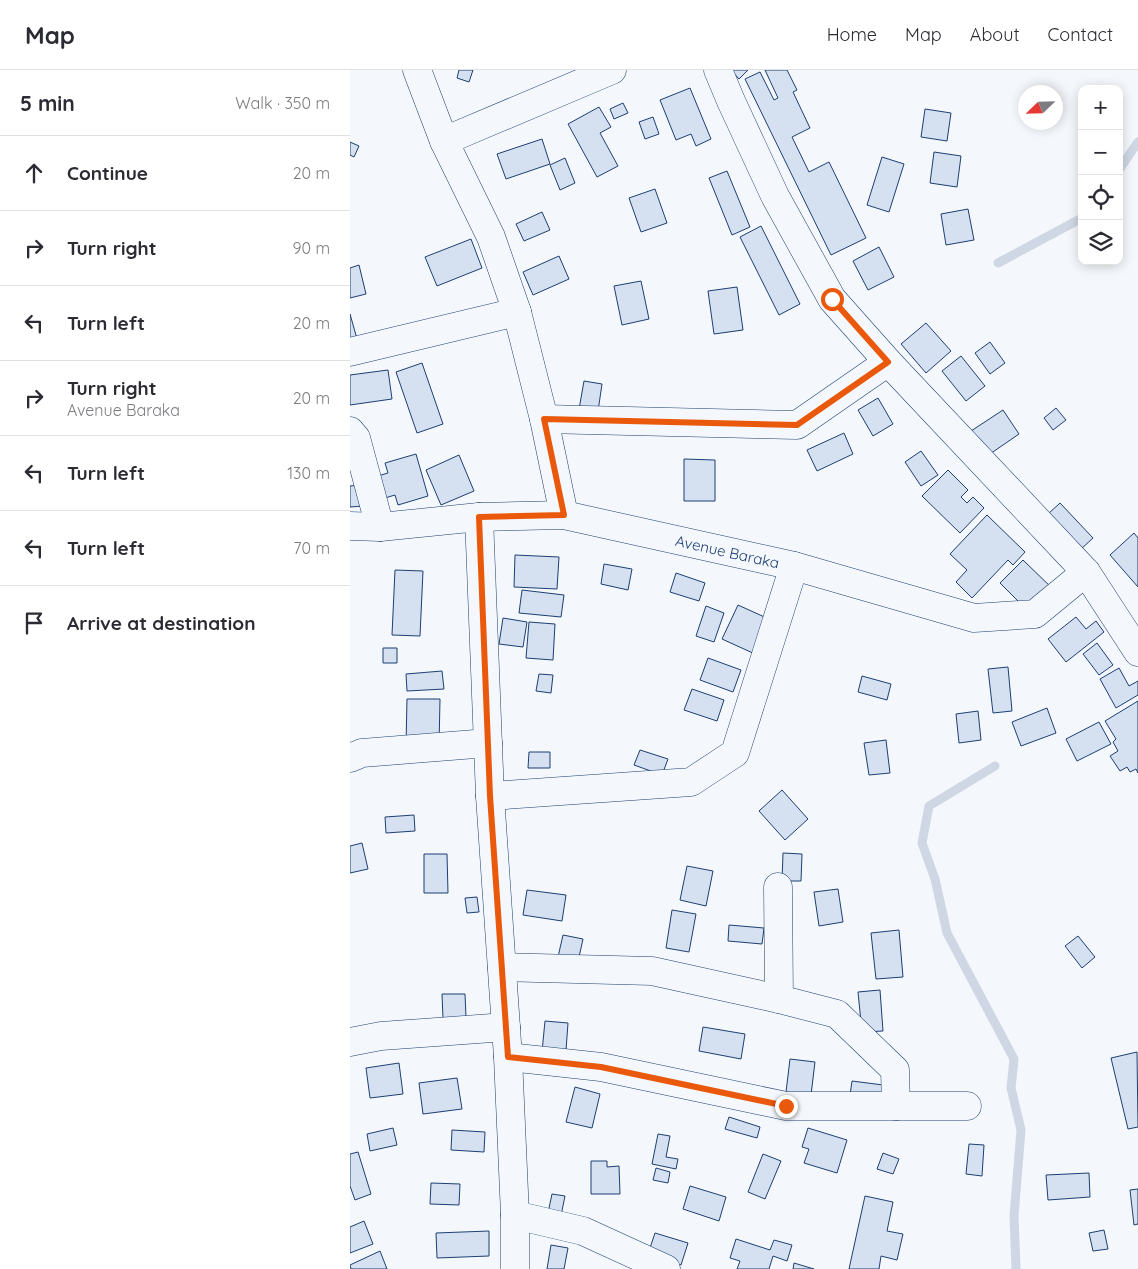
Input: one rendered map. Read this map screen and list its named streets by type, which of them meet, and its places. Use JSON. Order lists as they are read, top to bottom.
{
  "streets": {
    "street": ["Avenue Baraka"]
  },
  "north": "bottom left",
  "page": {
    "header": "Map",
    "nav": [
      "Home",
      "Map",
      "About",
      "Contact"
    ],
    "heading": ["5 min", "Walk · 350 m"],
    "map_buttons": ["+", "−"],
    "list": [
      ["Continue", "20 m"],
      ["Turn right", "90 m"],
      ["Turn left", "20 m"],
      ["Turn right", "Avenue Baraka", "20 m"],
      ["Turn left", "130 m"],
      ["Turn left", "70 m"],
      "Arrive at destination"
    ]
  }
}
